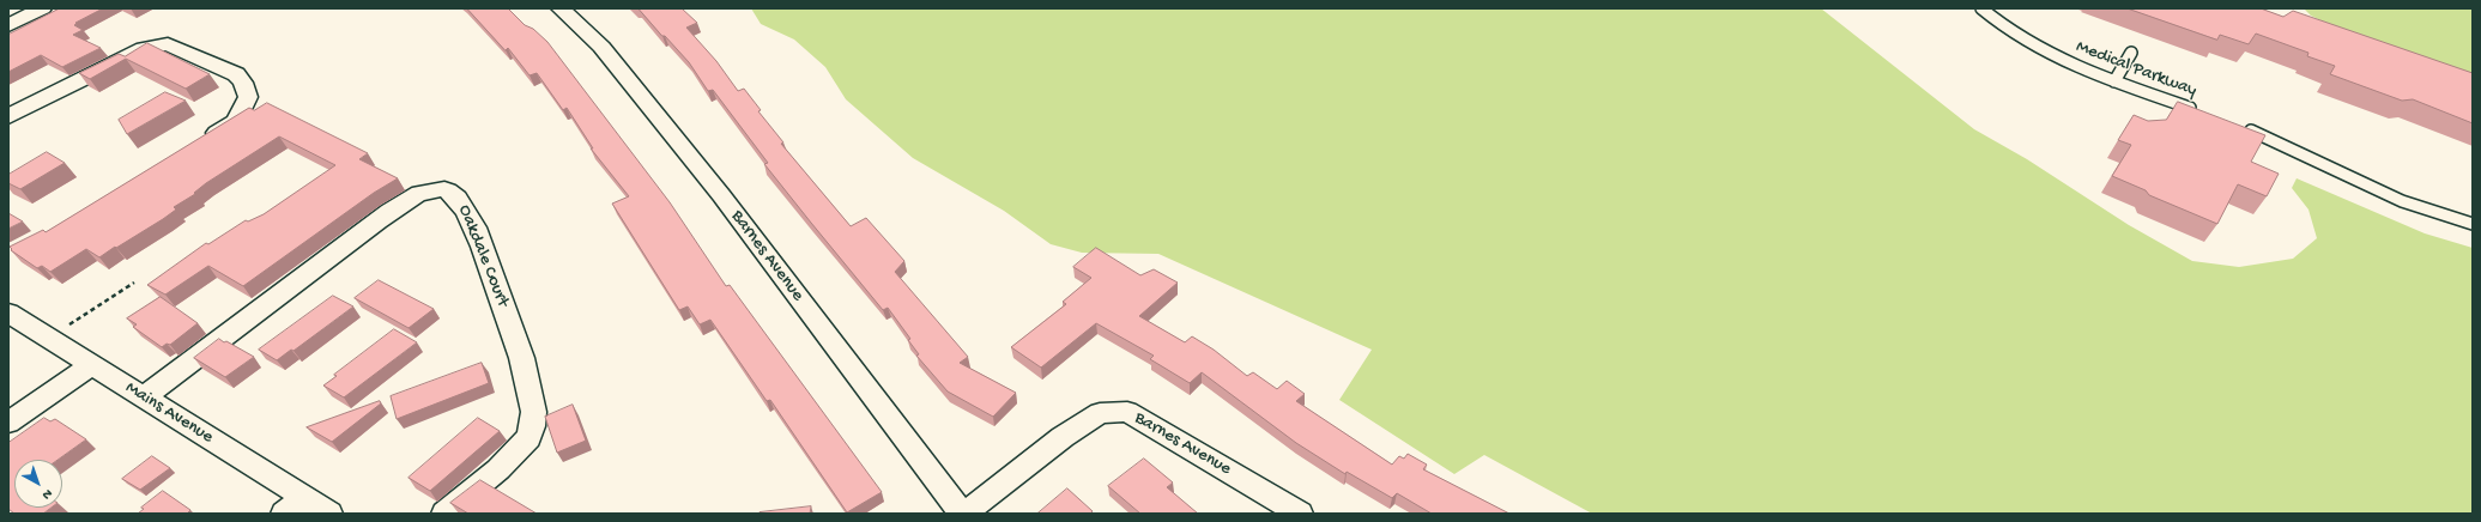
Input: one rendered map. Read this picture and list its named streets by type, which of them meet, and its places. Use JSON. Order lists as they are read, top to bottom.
{
  "streets": {
    "street": ["Oakdale Court", "Barnes Avenue", "Mains Avenue"],
    "lane": ["Medical Parkway"]
  },
  "crossings": [
    ["Oakdale Court", "Mains Avenue"]
  ],
  "north": "bottom right"
}
